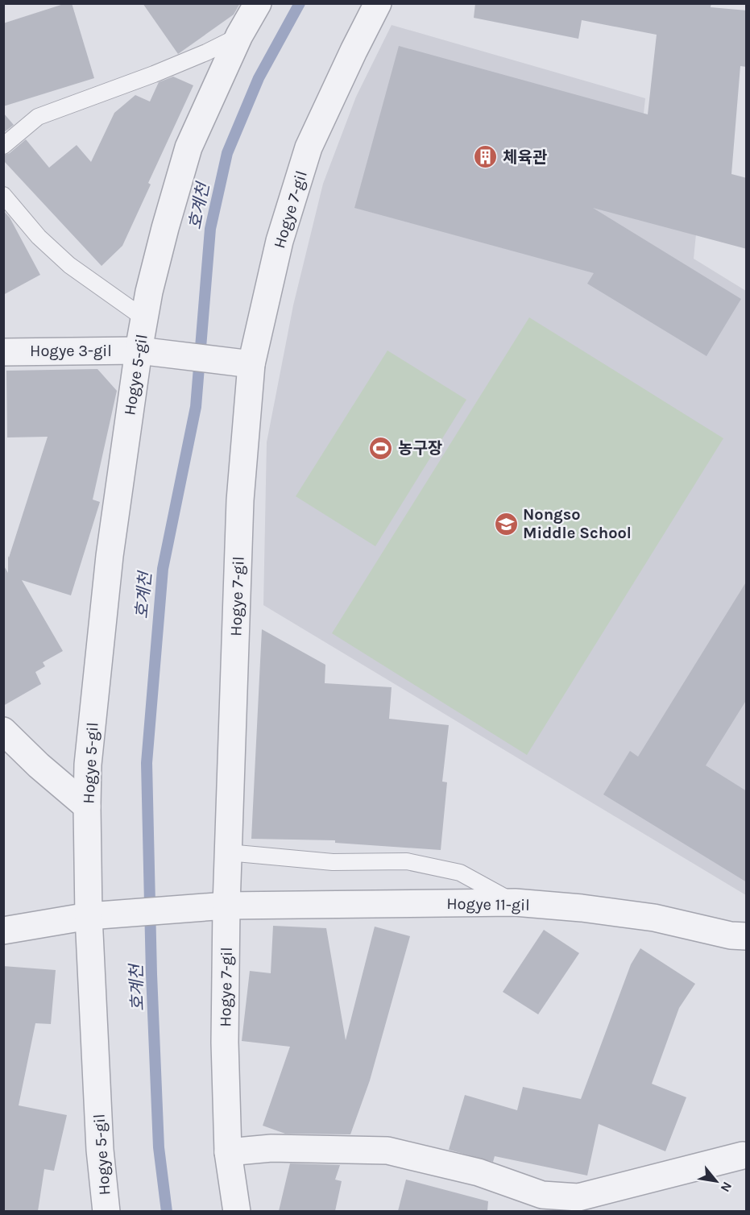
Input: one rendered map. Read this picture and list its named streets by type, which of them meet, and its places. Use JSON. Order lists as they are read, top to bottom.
{
  "streets": {
    "street": [
      "Hogye 7-gil",
      "Hogye 3-gil",
      "Hogye 5-gil",
      "Hogye 11-gil"
    ]
  },
  "crossings": [
    ["Hogye 7-gil", "Hogye 3-gil"],
    ["Hogye 7-gil", "Hogye 11-gil"],
    ["Hogye 3-gil", "Hogye 5-gil"],
    ["Hogye 5-gil", "Hogye 11-gil"]
  ],
  "water": ["호계천"],
  "places": {
    "building": ["체육관"],
    "sports": ["농구장"],
    "school or university": ["Nongso Middle School"]
  },
  "north": "bottom right"
}
